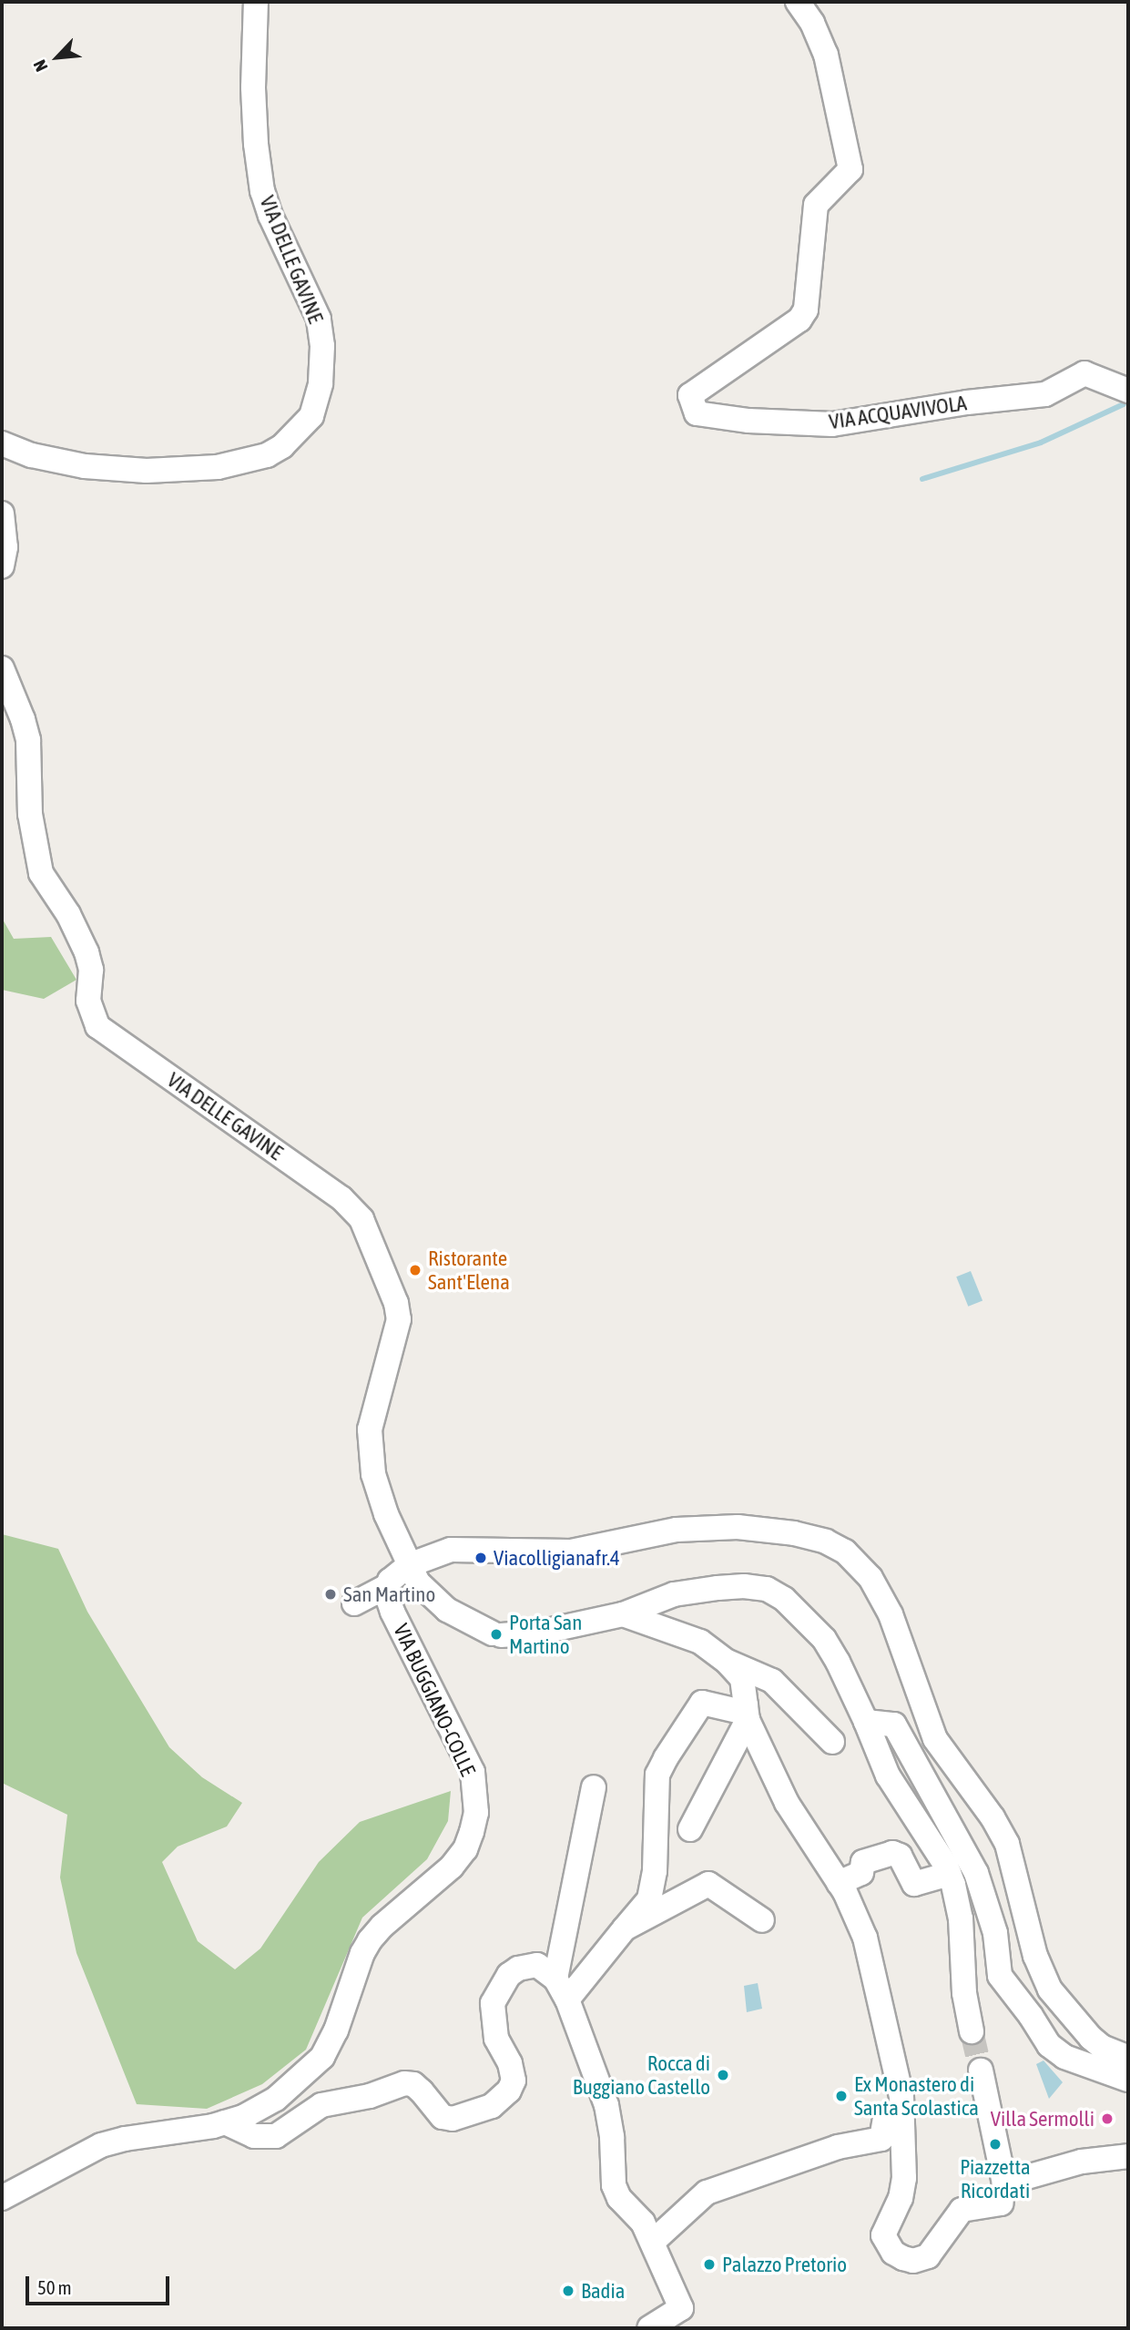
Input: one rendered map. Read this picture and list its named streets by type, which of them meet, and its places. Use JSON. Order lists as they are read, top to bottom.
{
  "streets": {
    "street": ["VIA DELLE GAVINE", "VIA ACQUAVIVOLA", "VIA BUGGIANO-COLLE"]
  },
  "places": [
    "Ristorante Sant'Elena",
    "Viacolligianafr.4",
    "San Martino",
    "Porta San Martino",
    "Rocca di Buggiano Castello",
    "Ex Monastero di Santa Scolastica",
    "Villa Sermolli",
    "Piazzetta Ricordati",
    "Palazzo Pretorio",
    "Badia"
  ],
  "scale_bar": "50 m",
  "north": "bottom left"
}
